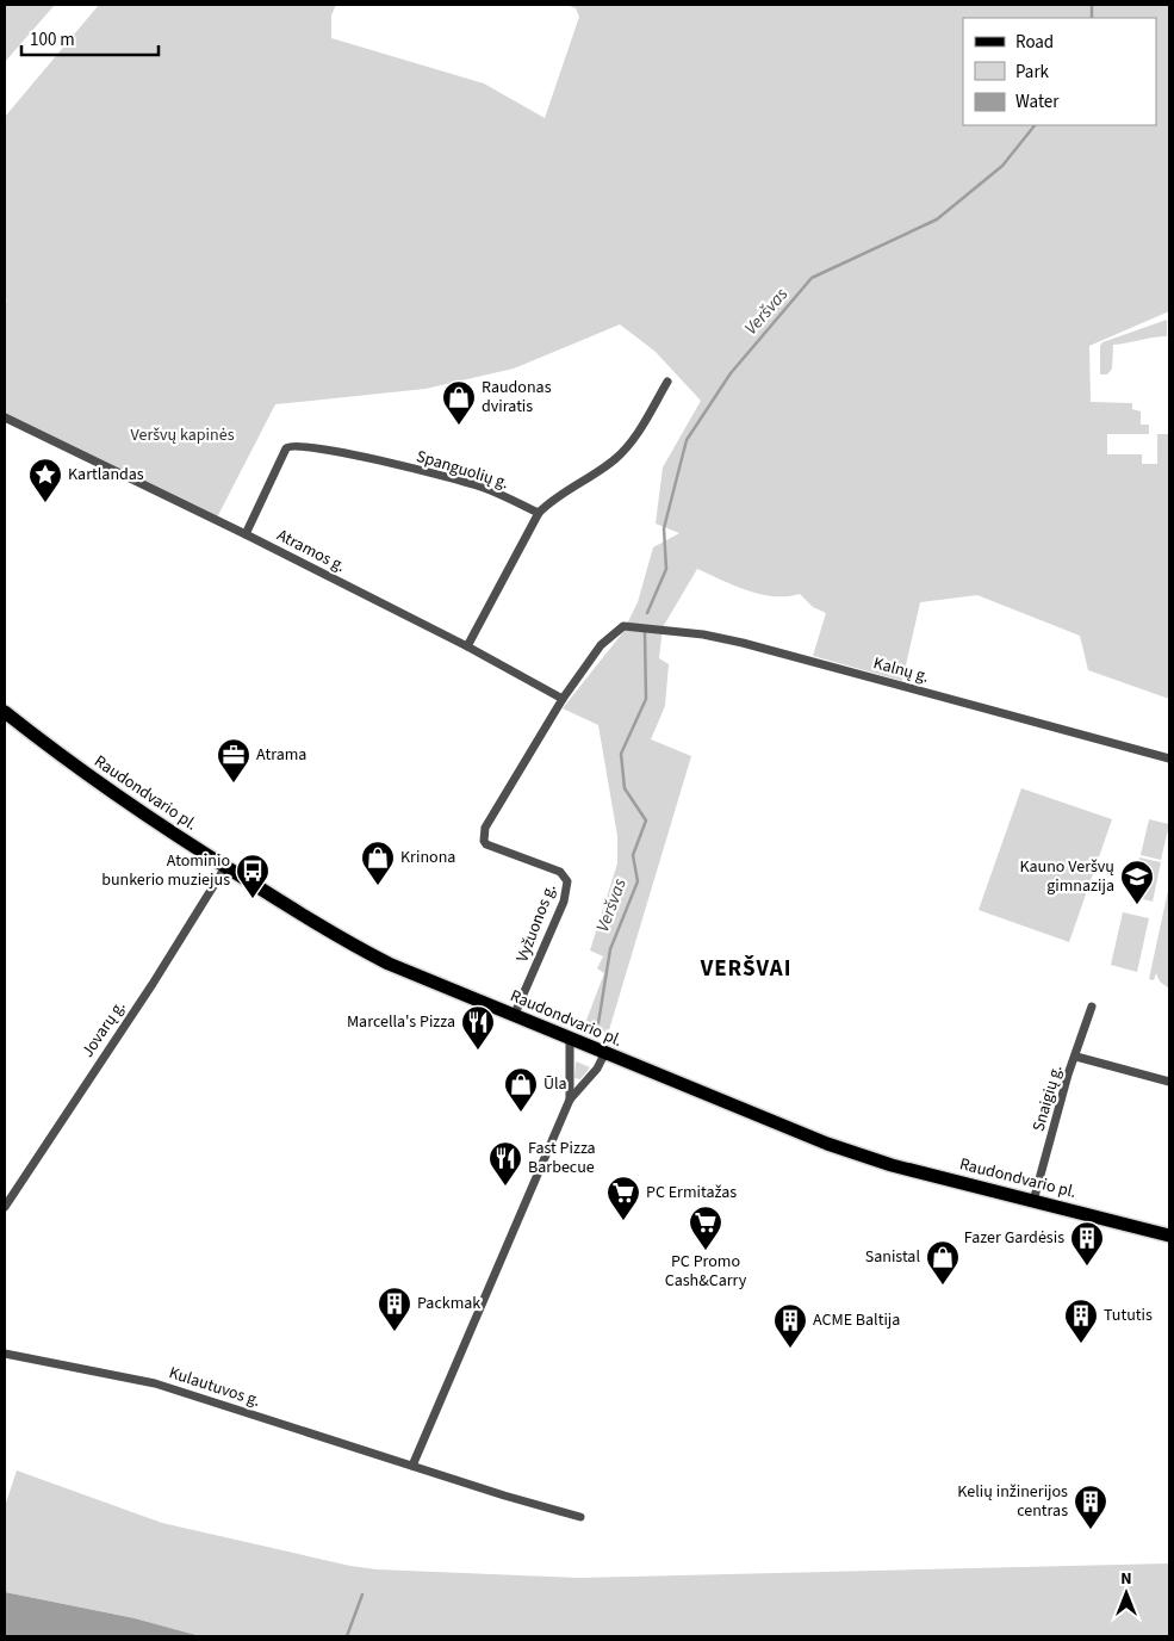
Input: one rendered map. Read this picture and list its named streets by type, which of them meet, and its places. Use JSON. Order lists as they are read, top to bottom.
{
  "streets": {
    "main road": ["Raudondvario pl."],
    "street": [
      "Spanguolių g.",
      "Atramos g.",
      "Kalnų g.",
      "Vyžuonos g.",
      "Jovarų g.",
      "Snaigių g.",
      "Kulautuvos g."
    ]
  },
  "crossings": [
    ["Spanguolių g.", "Atramos g."],
    ["Atramos g.", "Kalnų g."],
    ["Atramos g.", "Vyžuonos g."],
    ["Kalnų g.", "Vyžuonos g."],
    ["Raudondvario pl.", "Vyžuonos g."],
    ["Raudondvario pl.", "Jovarų g."],
    ["Raudondvario pl.", "Snaigių g."]
  ],
  "districts": ["VERŠVAI"],
  "water": ["Veršvas"],
  "parks": ["Veršvų kapinės"],
  "places": {
    "shop": [
      "Raudonas dviratis",
      "Krinona",
      "Ūla",
      "Sanistal"
    ],
    "place": ["Kartlandas"],
    "office": ["Atrama"],
    "bus stop": ["Atominio bunkerio muziejus"],
    "school or university": ["Kauno Veršvų gimnazija"],
    "restaurant": ["Marcella's Pizza", "Fast Pizza Barbecue"],
    "supermarket": ["PC Ermitažas", "PC Promo Cash&Carry"],
    "building": [
      "Fazer Gardėsis",
      "Packmak",
      "Tututis",
      "ACME Baltija",
      "Kelių inžinerijos centras"
    ]
  },
  "legend": ["Road", "Park", "Water"],
  "scale_bar": "100 m",
  "north": "top"
}
